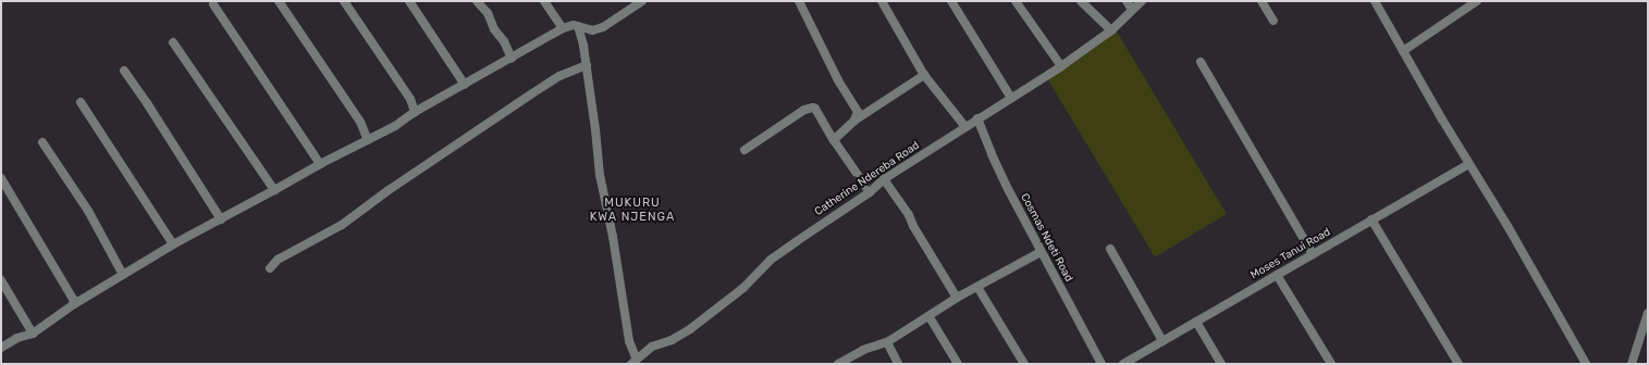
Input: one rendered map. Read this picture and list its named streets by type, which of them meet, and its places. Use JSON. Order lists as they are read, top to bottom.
{
  "streets": {
    "street": ["Catherine Ndereba Road", "Cosmas Ndeti Road", "Moses Tanui Road"]
  },
  "crossings": [
    ["Catherine Ndereba Road", "Cosmas Ndeti Road"]
  ],
  "districts": ["MUKURU KWA NJENGA"]
}
